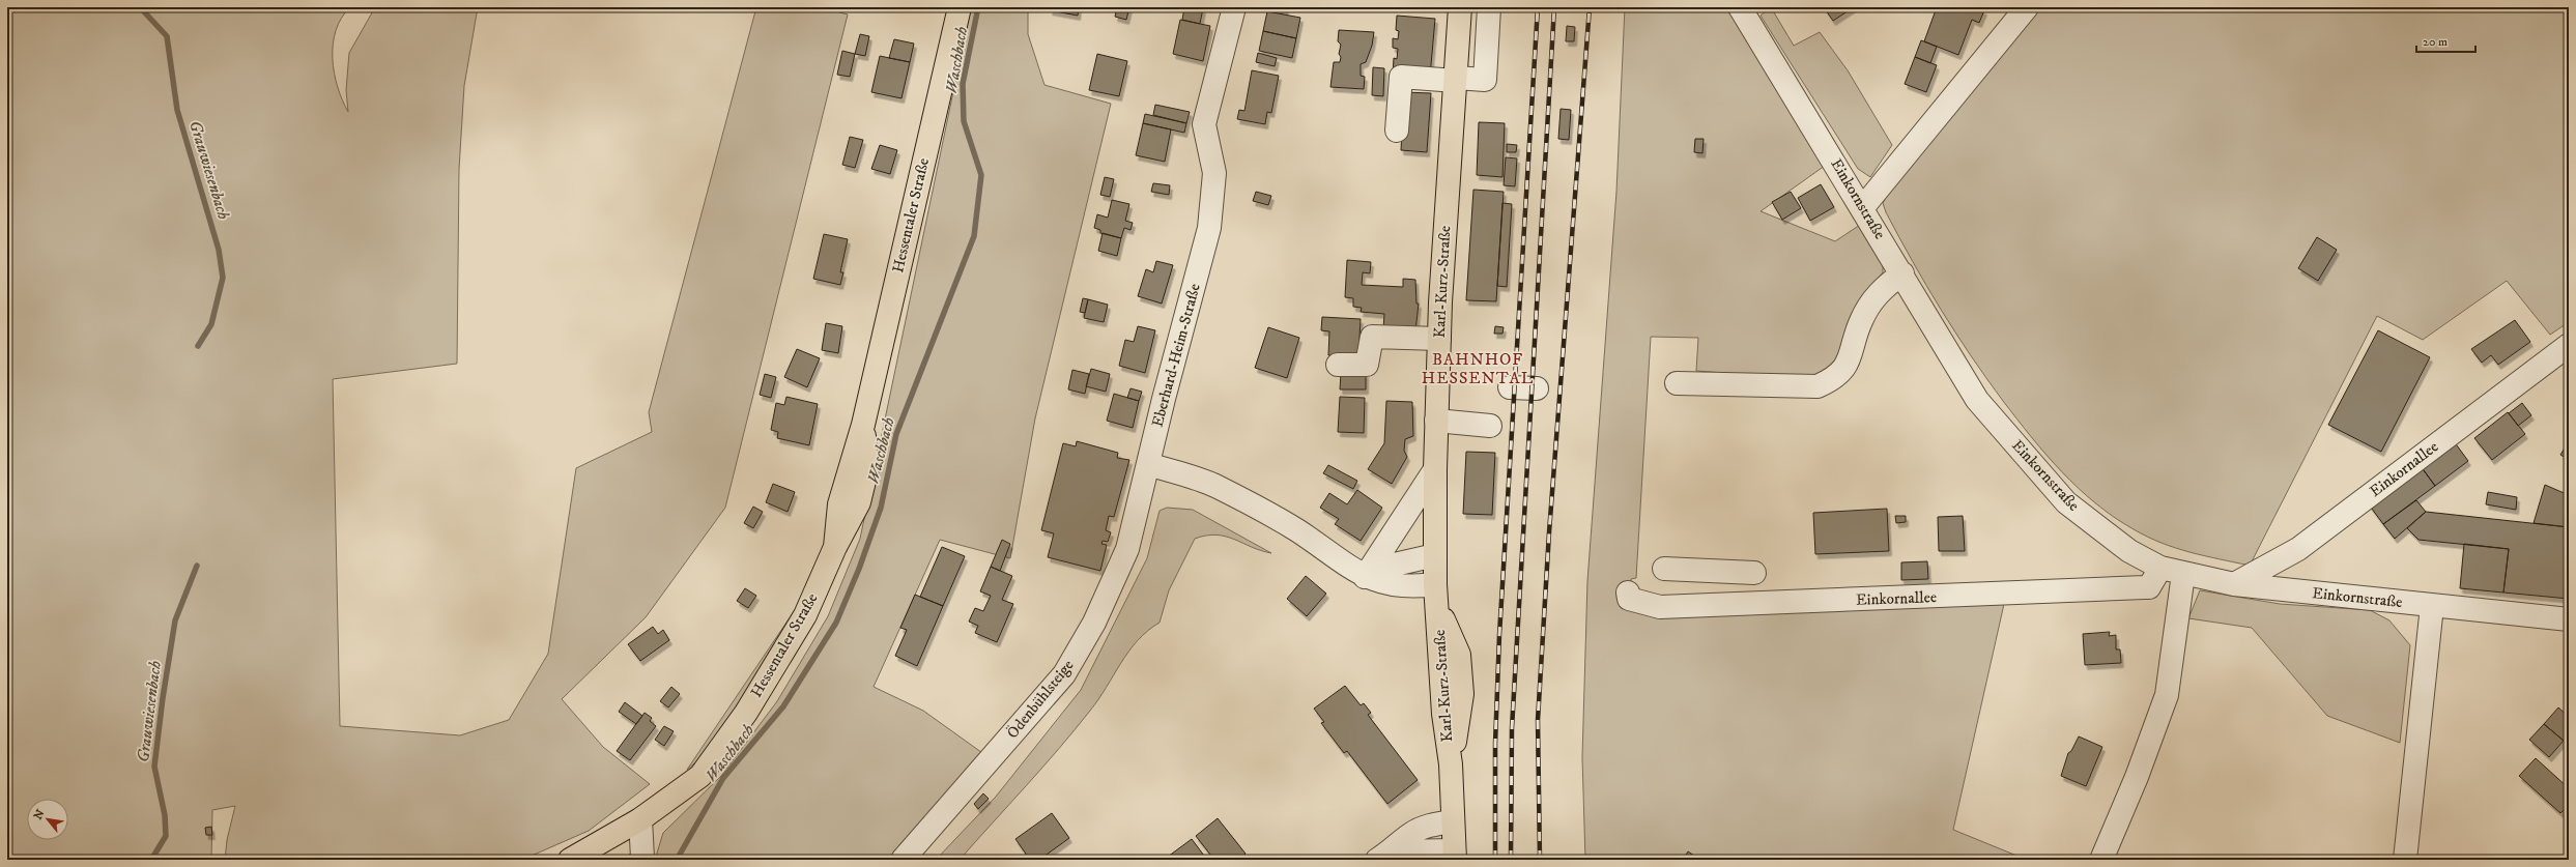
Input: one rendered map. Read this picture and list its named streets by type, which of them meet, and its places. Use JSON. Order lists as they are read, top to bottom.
{
  "streets": {
    "main road": ["Hessentaler Straße", "Karl-Kurz-Straße"],
    "street": [
      "Einkornstraße",
      "Eberhard-Heim-Straße",
      "Einkornallee",
      "Ödenbühlsteige"
    ]
  },
  "crossings": [
    ["Einkornstraße", "Einkornallee"],
    ["Eberhard-Heim-Straße", "Ödenbühlsteige"]
  ],
  "districts": ["BAHNHOF HESSENTAL"],
  "water": ["Waschbach", "Grauwiesenbach"],
  "scale_bar": "20 m",
  "north": "top left"
}
